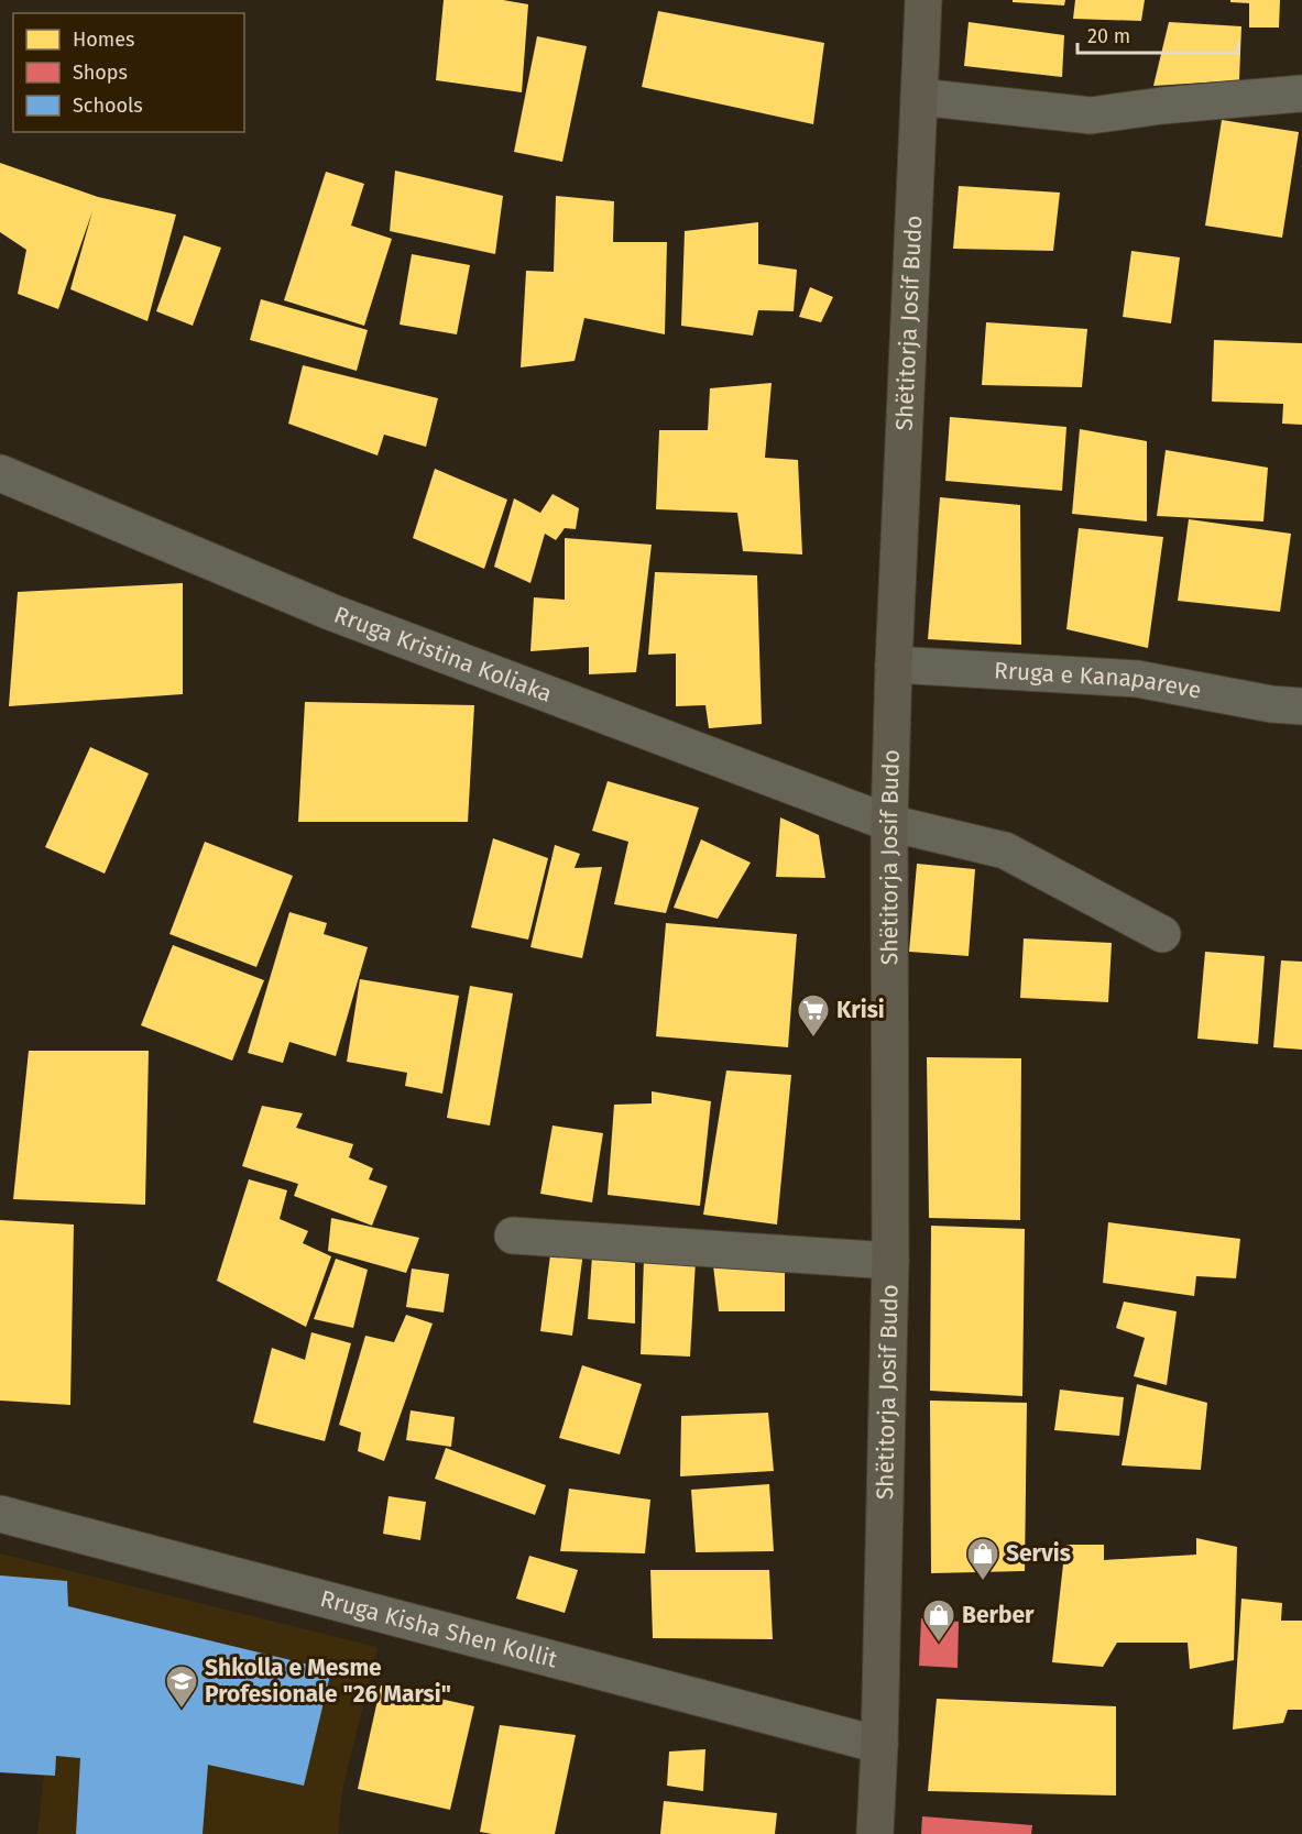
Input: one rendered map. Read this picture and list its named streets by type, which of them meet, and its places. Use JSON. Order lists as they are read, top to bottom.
{
  "streets": {
    "main road": ["Shëtitorja Josif Budo"],
    "street": ["Rruga Kristina Koliaka", "Rruga e Kanapareve", "Rruga Kisha Shen Kollit"]
  },
  "crossings": [
    ["Shëtitorja Josif Budo", "Rruga Kristina Koliaka"],
    ["Shëtitorja Josif Budo", "Rruga e Kanapareve"],
    ["Shëtitorja Josif Budo", "Rruga Kisha Shen Kollit"]
  ],
  "places": {
    "supermarket": ["Krisi"],
    "shop": ["Servis", "Berber"],
    "school or university": ["Shkolla e Mesme Profesionale \"26 Marsi\""]
  },
  "legend": ["Homes", "Shops", "Schools"],
  "scale_bar": "20 m"
}
